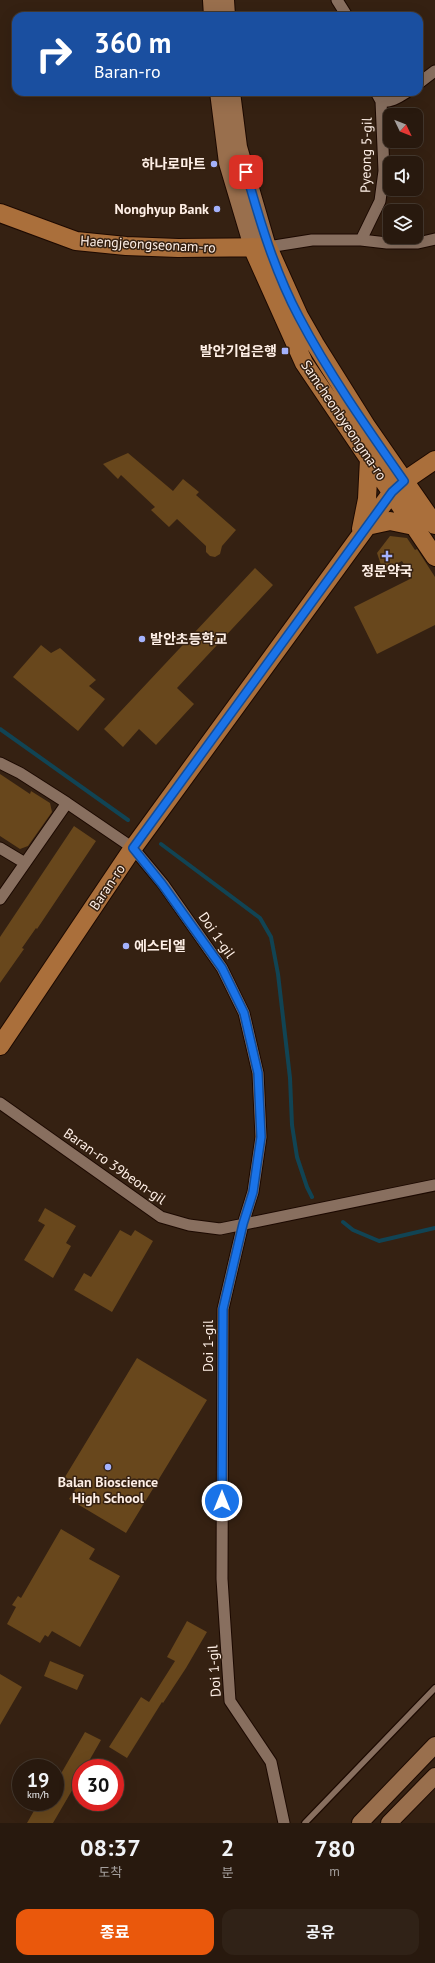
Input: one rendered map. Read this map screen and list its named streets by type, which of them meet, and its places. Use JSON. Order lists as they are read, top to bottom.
{
  "streets": {
    "main road": ["Haengjeongseonam-ro", "Samcheonbyeongma-ro", "Baran-ro"],
    "street": ["Pyeong 5-gil", "Doi 1-gil", "Baran-ro 39beon-gil"]
  },
  "crossings": [
    ["Haengjeongseonam-ro", "Samcheonbyeongma-ro"],
    ["Samcheonbyeongma-ro", "Baran-ro"],
    ["Baran-ro", "Doi 1-gil"],
    ["Doi 1-gil", "Baran-ro 39beon-gil"]
  ],
  "places": {
    "other": [
      "하나로마트",
      "Nonghyup Bank",
      "발안초등학교",
      "에스티엘",
      "Balan Bioscience High School"
    ],
    "transit": ["발안기업은행"],
    "health": ["정문약국"]
  },
  "north": "bottom right",
  "page": {
    "turn": ["360 m", "Baran-ro"],
    "speed": "19 km/h",
    "limit": "30",
    "eta": [
      "08:37",
      "도착",
      "2",
      "분",
      "780",
      "m"
    ],
    "buttons": ["종료", "공유"]
  }
}
